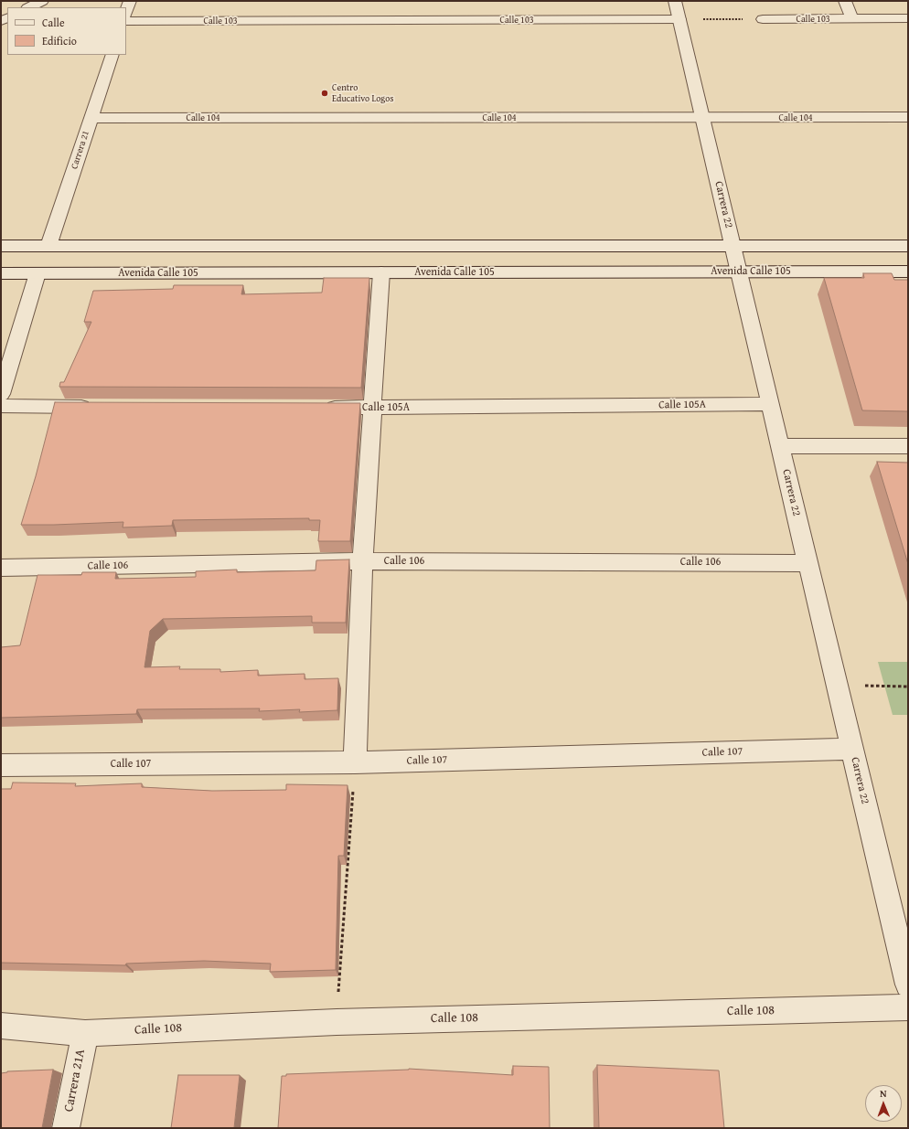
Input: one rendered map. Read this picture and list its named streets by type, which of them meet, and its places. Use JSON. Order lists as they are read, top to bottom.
{
  "streets": {
    "street": [
      "Calle 103",
      "Calle 104",
      "Carrera 21",
      "Carrera 22",
      "Avenida Calle 105",
      "Calle 105A",
      "Calle 106",
      "Calle 107",
      "Calle 108",
      "Carrera 21A"
    ]
  },
  "crossings": [
    ["Calle 103", "Carrera 22"],
    ["Calle 104", "Carrera 21"],
    ["Calle 104", "Carrera 22"],
    ["Carrera 22", "Avenida Calle 105"],
    ["Carrera 22", "Calle 105A"],
    ["Carrera 22", "Calle 106"],
    ["Carrera 22", "Calle 107"],
    ["Calle 108", "Carrera 21A"]
  ],
  "places": ["Centro Educativo Logos"],
  "legend": ["Calle", "Edificio"],
  "north": "top"
}
